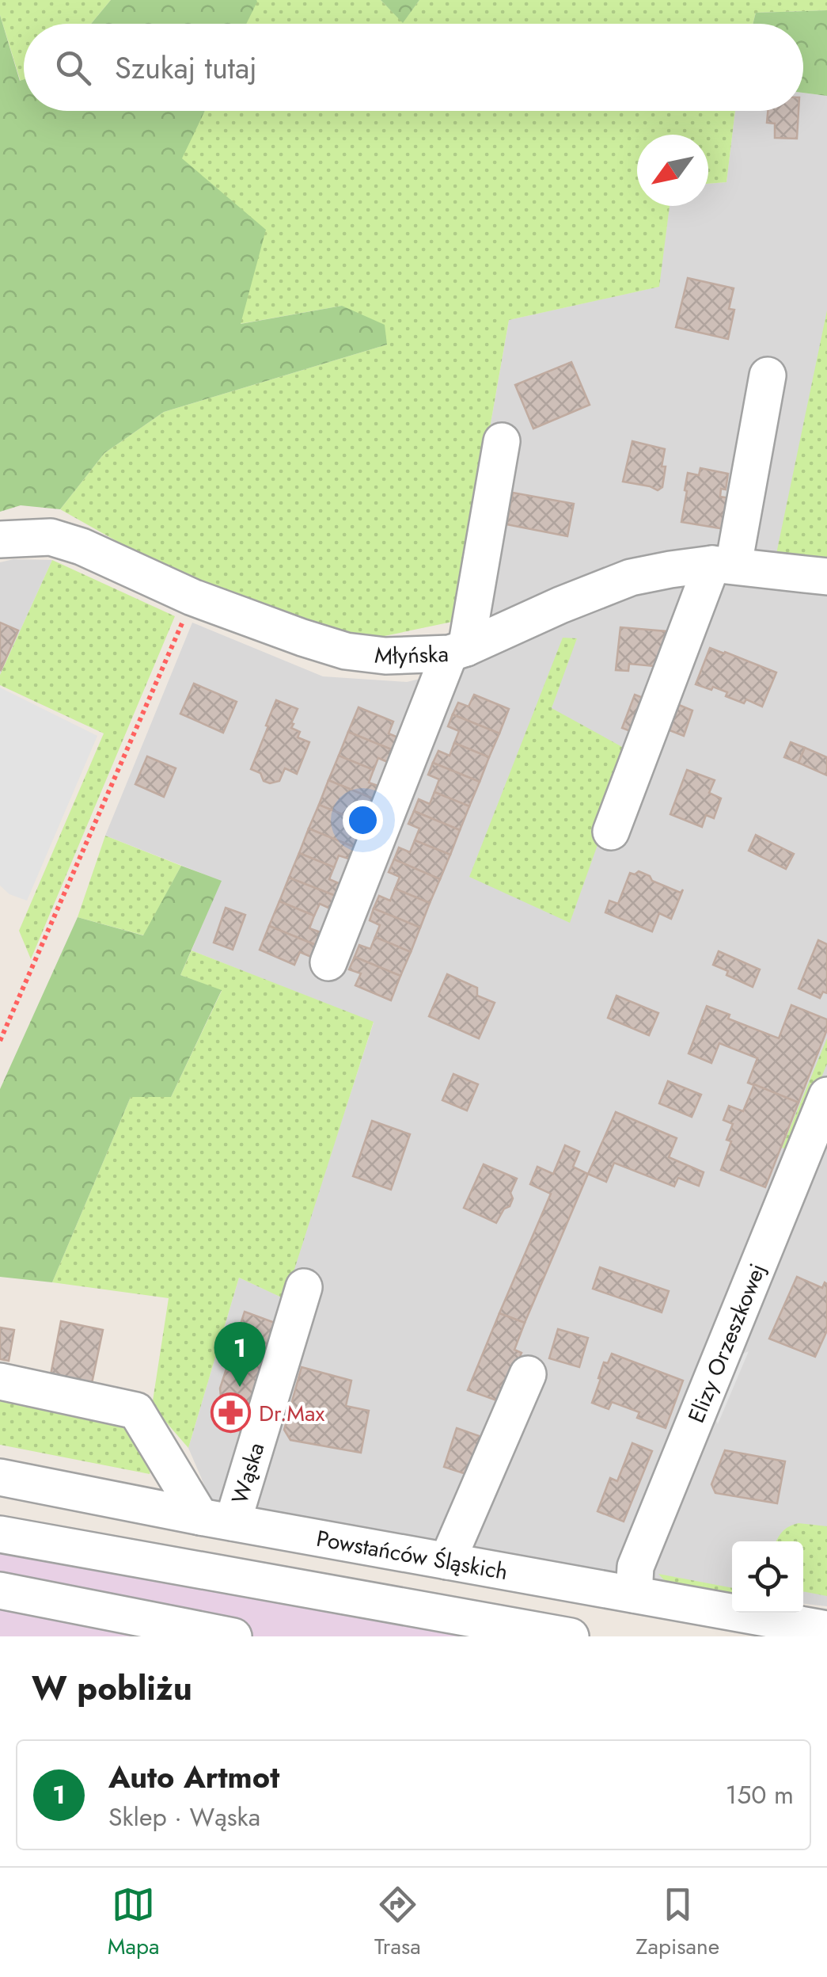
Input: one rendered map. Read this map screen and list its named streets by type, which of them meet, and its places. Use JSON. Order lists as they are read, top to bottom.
{
  "streets": {
    "street": [
      "Młyńska",
      "Elizy Orzeszkowej",
      "Wąska",
      "Powstańców Śląskich"
    ]
  },
  "crossings": [
    ["Elizy Orzeszkowej", "Powstańców Śląskich"],
    ["Wąska", "Powstańców Śląskich"]
  ],
  "places": {
    "pharmacy": ["Dr.Max"]
  },
  "north": "bottom left",
  "page": {
    "search": "Szukaj tutaj",
    "pins": "1",
    "heading": "W pobliżu",
    "list": [
      {
        "mark": "1",
        "name": "Auto Artmot",
        "note": "Sklep · Wąska",
        "value": "150 m"
      }
    ],
    "nav": ["Mapa", "Trasa", "Zapisane"]
  }
}
